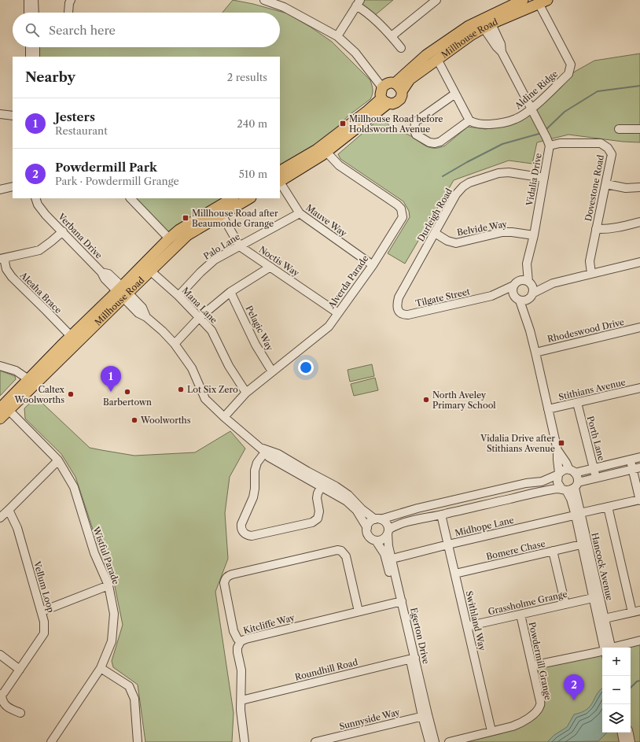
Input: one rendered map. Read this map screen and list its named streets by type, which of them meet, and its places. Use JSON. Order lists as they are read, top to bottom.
{
  "streets": {
    "main road": ["Millhouse Road"],
    "street": [
      "Aldine Ridge",
      "Vidalia Drive",
      "Dovestone Road",
      "Durleigh Road",
      "Mauve Way",
      "Belvide Way",
      "Verbana Drive",
      "Palo Lane",
      "Noctis Way",
      "Alverda Parade",
      "Aleaha Brace",
      "Tilgate Street",
      "Mana Lane",
      "Pelagic Way",
      "Rhodeswood Drive",
      "Stithians Avenue",
      "Porth Lane",
      "Midhope Lane",
      "Bomere Chase",
      "Wistful Parade",
      "Hancock Avenue",
      "Vellum Loop",
      "Grassholme Grange",
      "Swithland Way",
      "Kitcliffe Way",
      "Egerton Drive",
      "Powdermill Grange",
      "Roundhill Road",
      "Sunnyside Way"
    ]
  },
  "crossings": [
    ["Millhouse Road", "Aldine Ridge"],
    ["Millhouse Road", "Verbana Drive"],
    ["Millhouse Road", "Noctis Way"],
    ["Millhouse Road", "Alverda Parade"],
    ["Millhouse Road", "Aleaha Brace"],
    ["Millhouse Road", "Mana Lane"],
    ["Millhouse Road", "Wistful Parade"],
    ["Millhouse Road", "Egerton Drive"],
    ["Vidalia Drive", "Dovestone Road"],
    ["Vidalia Drive", "Durleigh Road"],
    ["Vidalia Drive", "Belvide Way"],
    ["Vidalia Drive", "Tilgate Street"],
    ["Durleigh Road", "Belvide Way"],
    ["Durleigh Road", "Tilgate Street"],
    ["Mauve Way", "Palo Lane"],
    ["Mauve Way", "Alverda Parade"],
    ["Verbana Drive", "Egerton Drive"],
    ["Palo Lane", "Noctis Way"],
    ["Palo Lane", "Mana Lane"],
    ["Noctis Way", "Alverda Parade"],
    ["Alverda Parade", "Mana Lane"],
    ["Alverda Parade", "Pelagic Way"],
    ["Alverda Parade", "Egerton Drive"],
    ["Stithians Avenue", "Porth Lane"],
    ["Midhope Lane", "Hancock Avenue"],
    ["Midhope Lane", "Swithland Way"],
    ["Midhope Lane", "Egerton Drive"],
    ["Bomere Chase", "Hancock Avenue"],
    ["Bomere Chase", "Swithland Way"],
    ["Hancock Avenue", "Grassholme Grange"],
    ["Grassholme Grange", "Swithland Way"],
    ["Grassholme Grange", "Powdermill Grange"],
    ["Swithland Way", "Powdermill Grange"],
    ["Kitcliffe Way", "Egerton Drive"],
    ["Kitcliffe Way", "Roundhill Road"],
    ["Egerton Drive", "Roundhill Road"],
    ["Egerton Drive", "Sunnyside Way"]
  ],
  "places": {
    "transit": ["Millhouse Road before Holdsworth Avenue", "Millhouse Road after Beaumonde Grange", "Vidalia Drive after Stithians Avenue"],
    "other": [
      "Lot Six Zero",
      "Barbertown",
      "Caltex Woolworths",
      "North Aveley Primary School",
      "Woolworths"
    ]
  },
  "page": {
    "search": "Search here",
    "heading": ["Nearby", "2 results"],
    "list": [
      {
        "mark": "1",
        "name": "Jesters",
        "note": "Restaurant",
        "value": "240 m"
      },
      {
        "mark": "2",
        "name": "Powdermill Park",
        "note": "Park · Powdermill Grange",
        "value": "510 m"
      }
    ],
    "pins": ["1", "2"],
    "map_buttons": ["+", "−"]
  }
}
